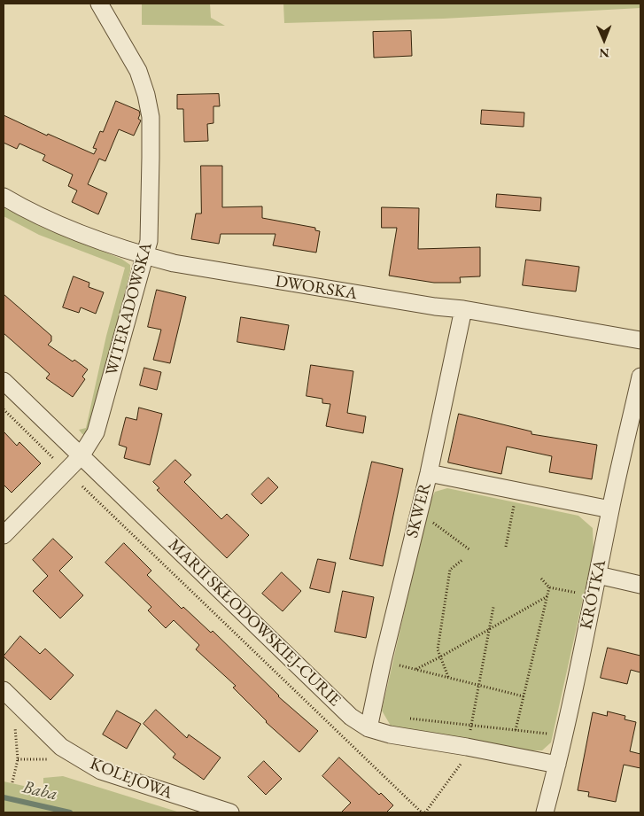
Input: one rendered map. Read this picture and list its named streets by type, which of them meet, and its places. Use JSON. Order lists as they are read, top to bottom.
{
  "streets": {
    "street": [
      "DWORSKA",
      "WITERADOWSKA",
      "SKWER",
      "KRÓTKA",
      "MARII SKŁODOWSKIEJ-CURIE",
      "KOLEJOWA"
    ]
  },
  "crossings": [
    ["DWORSKA", "WITERADOWSKA"],
    ["WITERADOWSKA", "MARII SKŁODOWSKIEJ-CURIE"],
    ["SKWER", "KRÓTKA"],
    ["SKWER", "MARII SKŁODOWSKIEJ-CURIE"],
    ["KRÓTKA", "MARII SKŁODOWSKIEJ-CURIE"]
  ],
  "water": ["Baba"],
  "north": "bottom"
}
